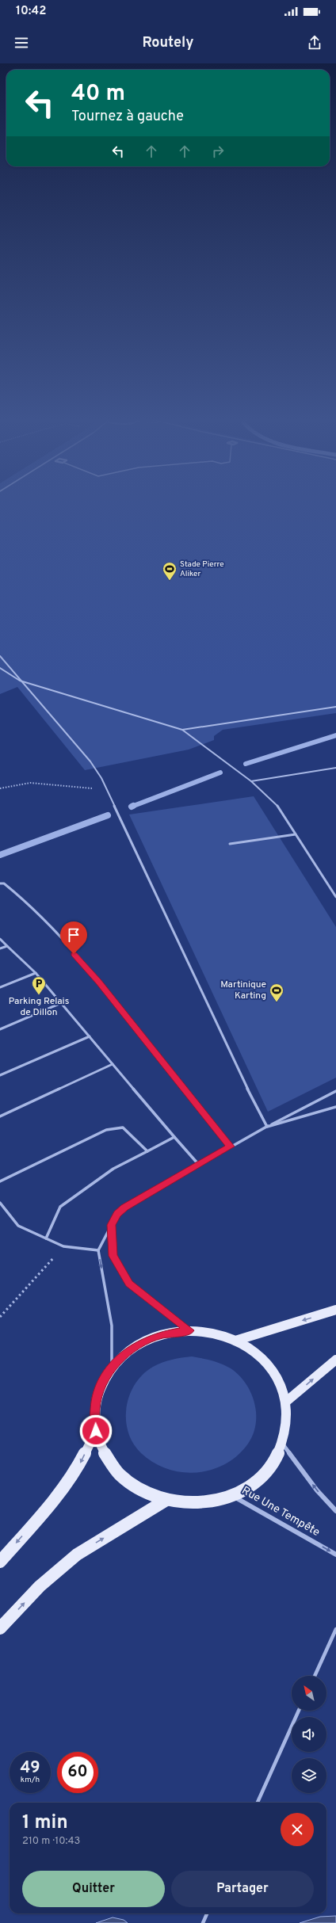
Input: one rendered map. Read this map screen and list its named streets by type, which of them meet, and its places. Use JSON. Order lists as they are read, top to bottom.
{
  "streets": {
    "street": ["Rue Une Tempête"]
  },
  "one_way": ["Rue Une Tempête"],
  "places": {
    "sports": ["Stade Pierre Aliker", "Martinique Karting"],
    "parking": ["Parking Relais de Dillon"]
  },
  "north": "top left",
  "page": {
    "status": "10:42",
    "header": "Routely",
    "turn": ["40 m", "Tournez à gauche"],
    "speed": "49 km/h",
    "limit": "60",
    "heading": ["1 min", "210 m · 10:43"],
    "buttons": ["Quitter", "Partager"]
  }
}
